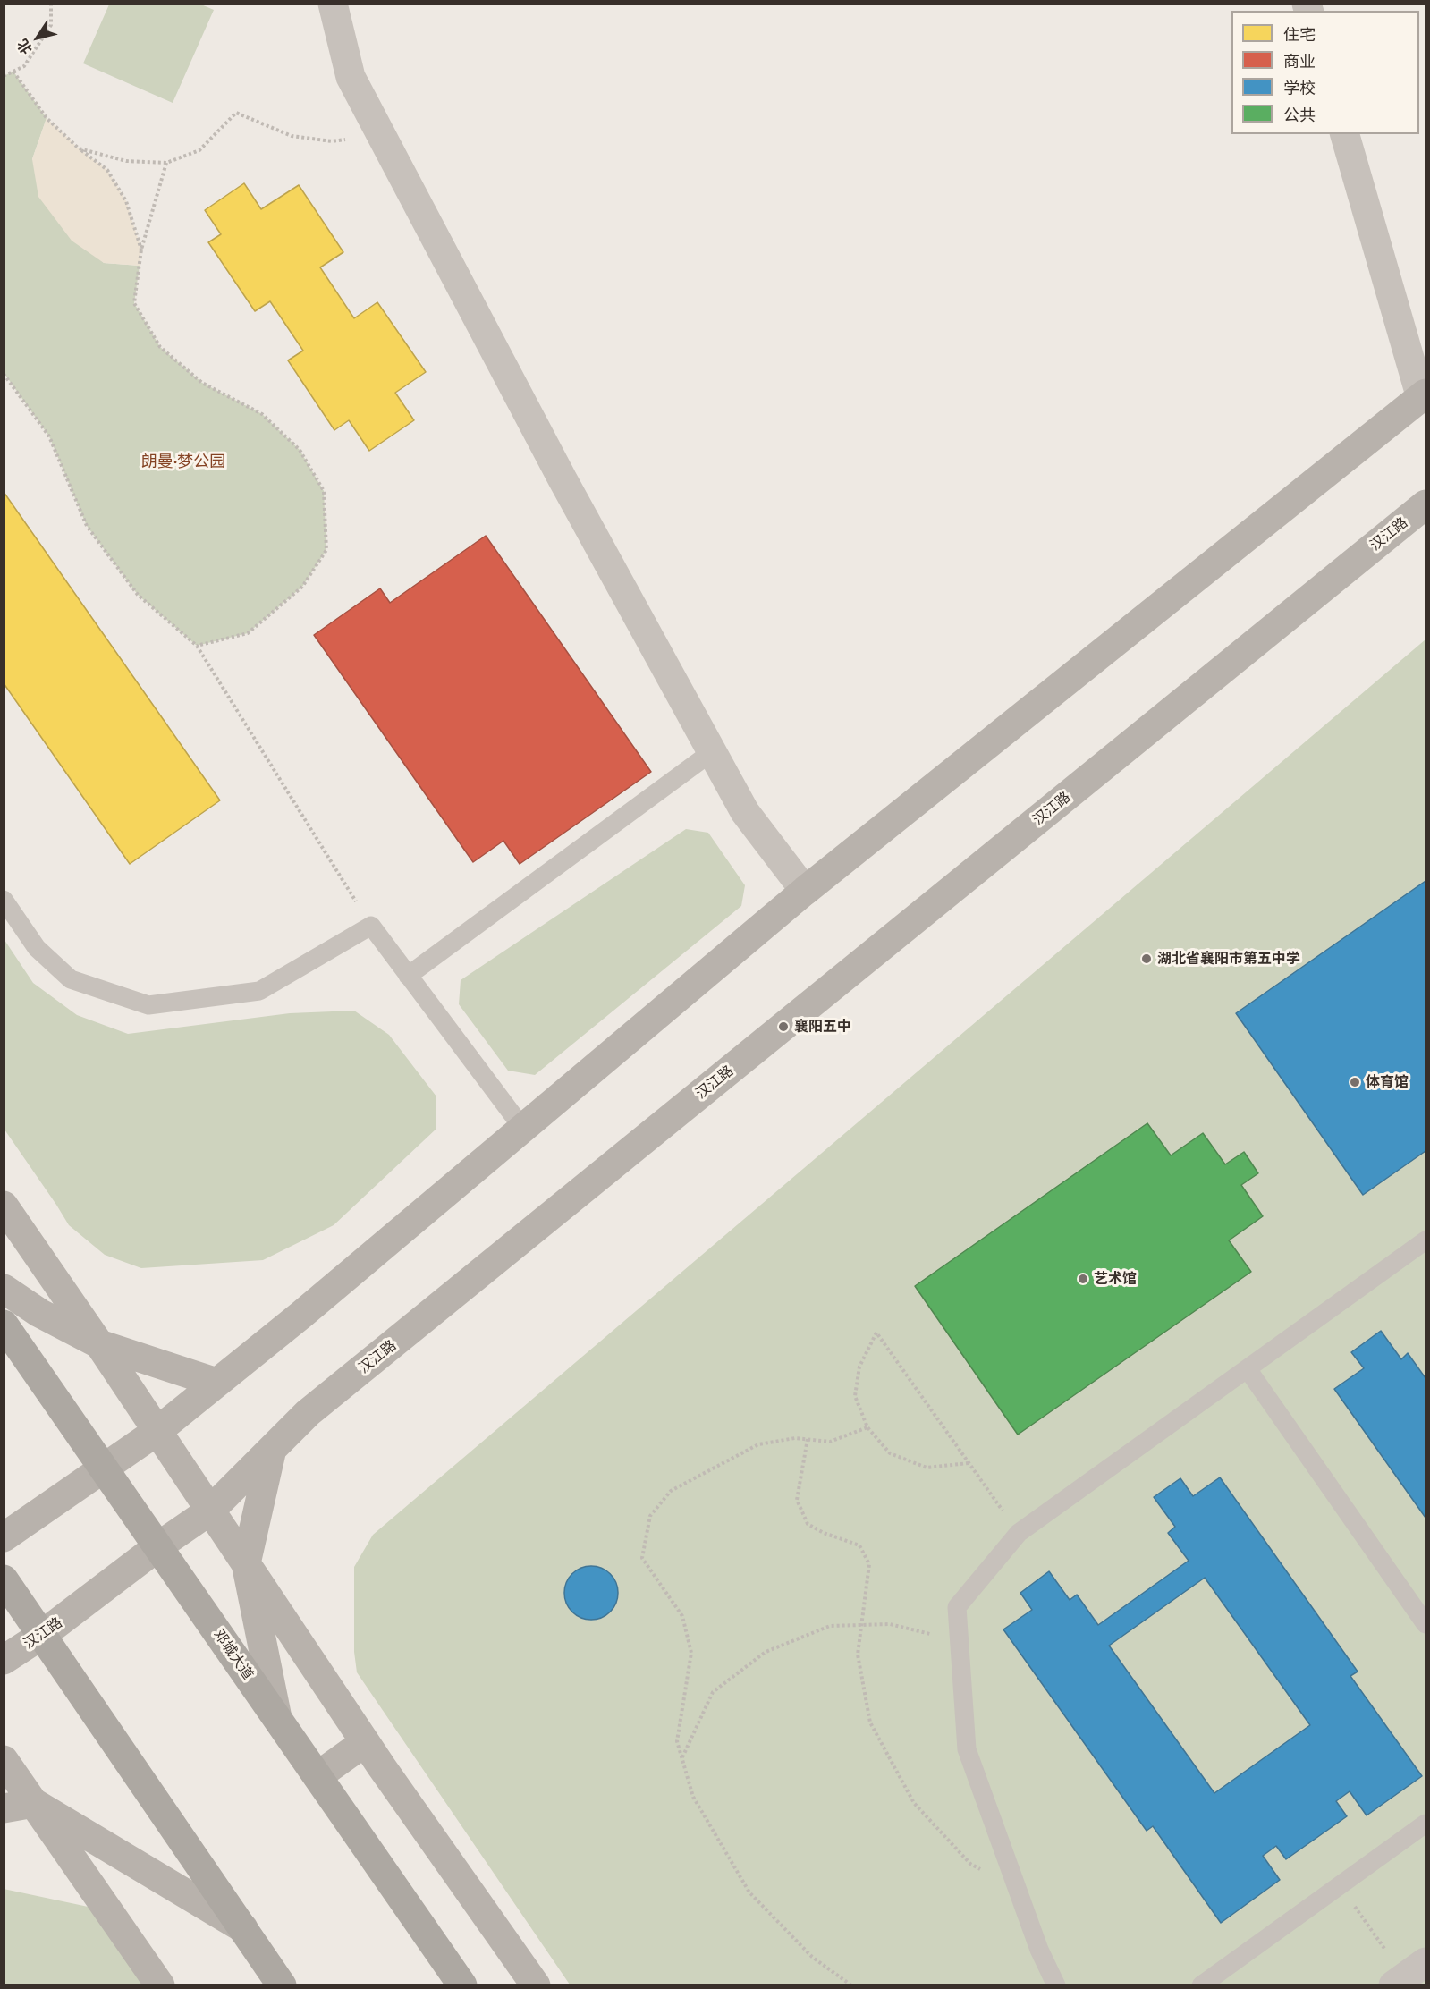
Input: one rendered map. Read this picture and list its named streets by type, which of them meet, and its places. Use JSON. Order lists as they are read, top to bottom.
{
  "streets": {
    "highway": ["邓城大道"],
    "main road": ["汉江路"]
  },
  "crossings": [
    ["汉江路", "邓城大道"]
  ],
  "districts": ["朗曼·梦公园"],
  "places": [
    "湖北省襄阳市第五中学",
    "襄阳五中",
    "体育馆",
    "艺术馆"
  ],
  "legend": [
    "住宅",
    "商业",
    "学校",
    "公共"
  ],
  "north": "bottom left"
}
